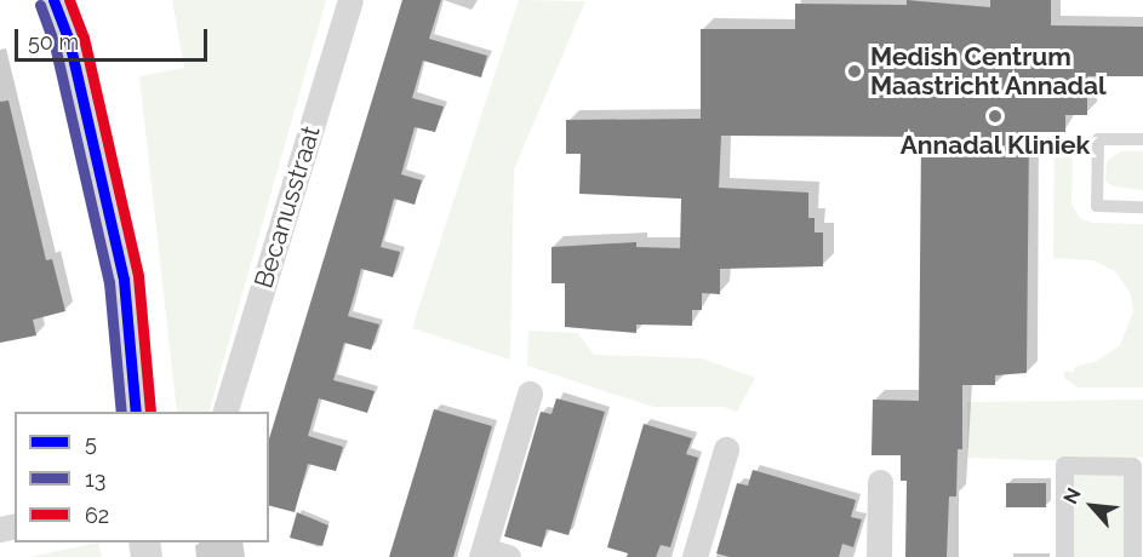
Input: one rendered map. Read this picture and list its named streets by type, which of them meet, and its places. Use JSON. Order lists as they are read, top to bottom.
{
  "streets": {
    "street": ["Becanusstraat"]
  },
  "places": ["Medish Centrum Maastricht Annadal", "Annadal Kliniek"],
  "lines": ["transit line 5", "transit line 62", "transit line 13"],
  "legend": ["5", "13", "62"],
  "scale_bar": "50 m",
  "north": "top left"
}
